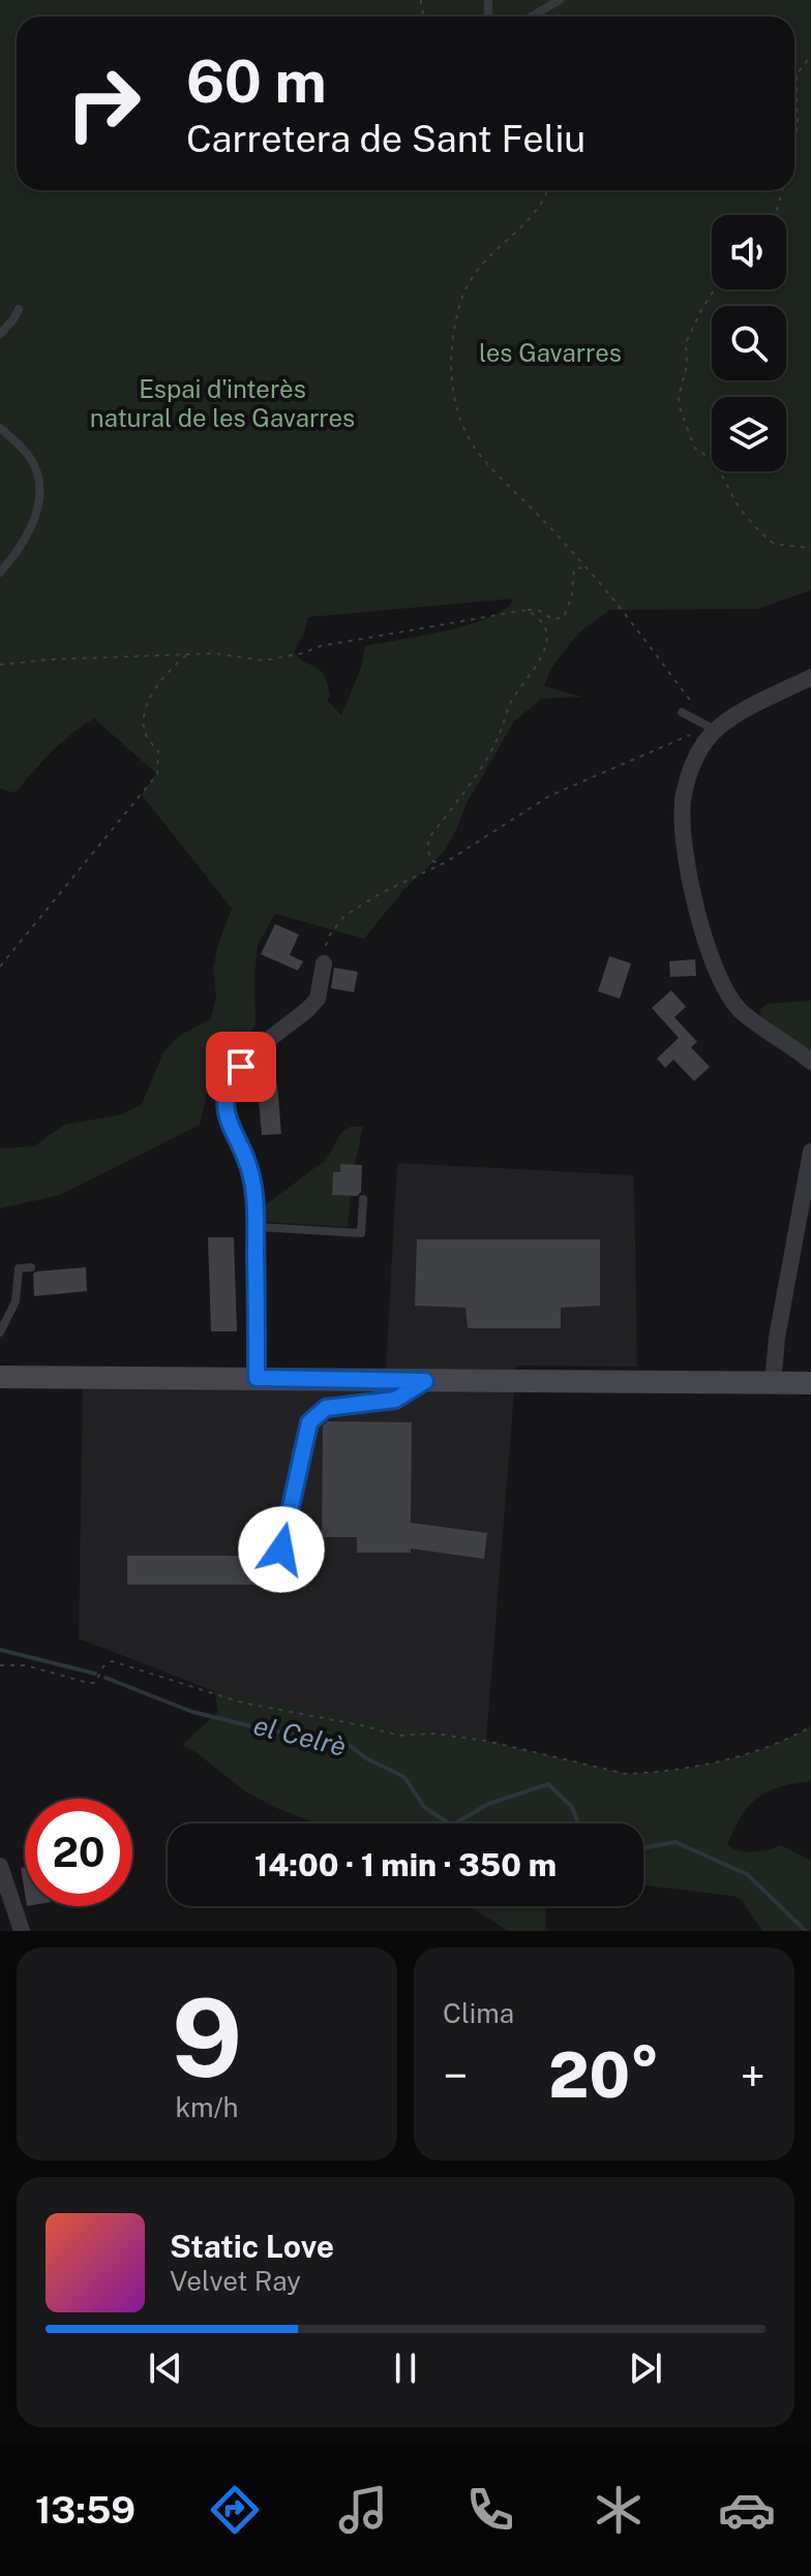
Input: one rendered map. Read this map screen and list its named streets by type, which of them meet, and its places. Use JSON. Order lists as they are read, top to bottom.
{
  "water": ["el Celrè"],
  "parks": ["les Gavarres", "Espai d'interès natural de les Gavarres"],
  "page": {
    "turn": ["60 m", "Carretera de Sant Feliu"],
    "limit": "20",
    "trip": "14:00 · 1 min · 350 m",
    "tile": [
      ["9", "km/h"],
      "Clima"
    ],
    "heat": ["−", "20°", "+"],
    "song": ["Static Love", "Velvet Ray"],
    "tabs": "13:59"
  }
}
